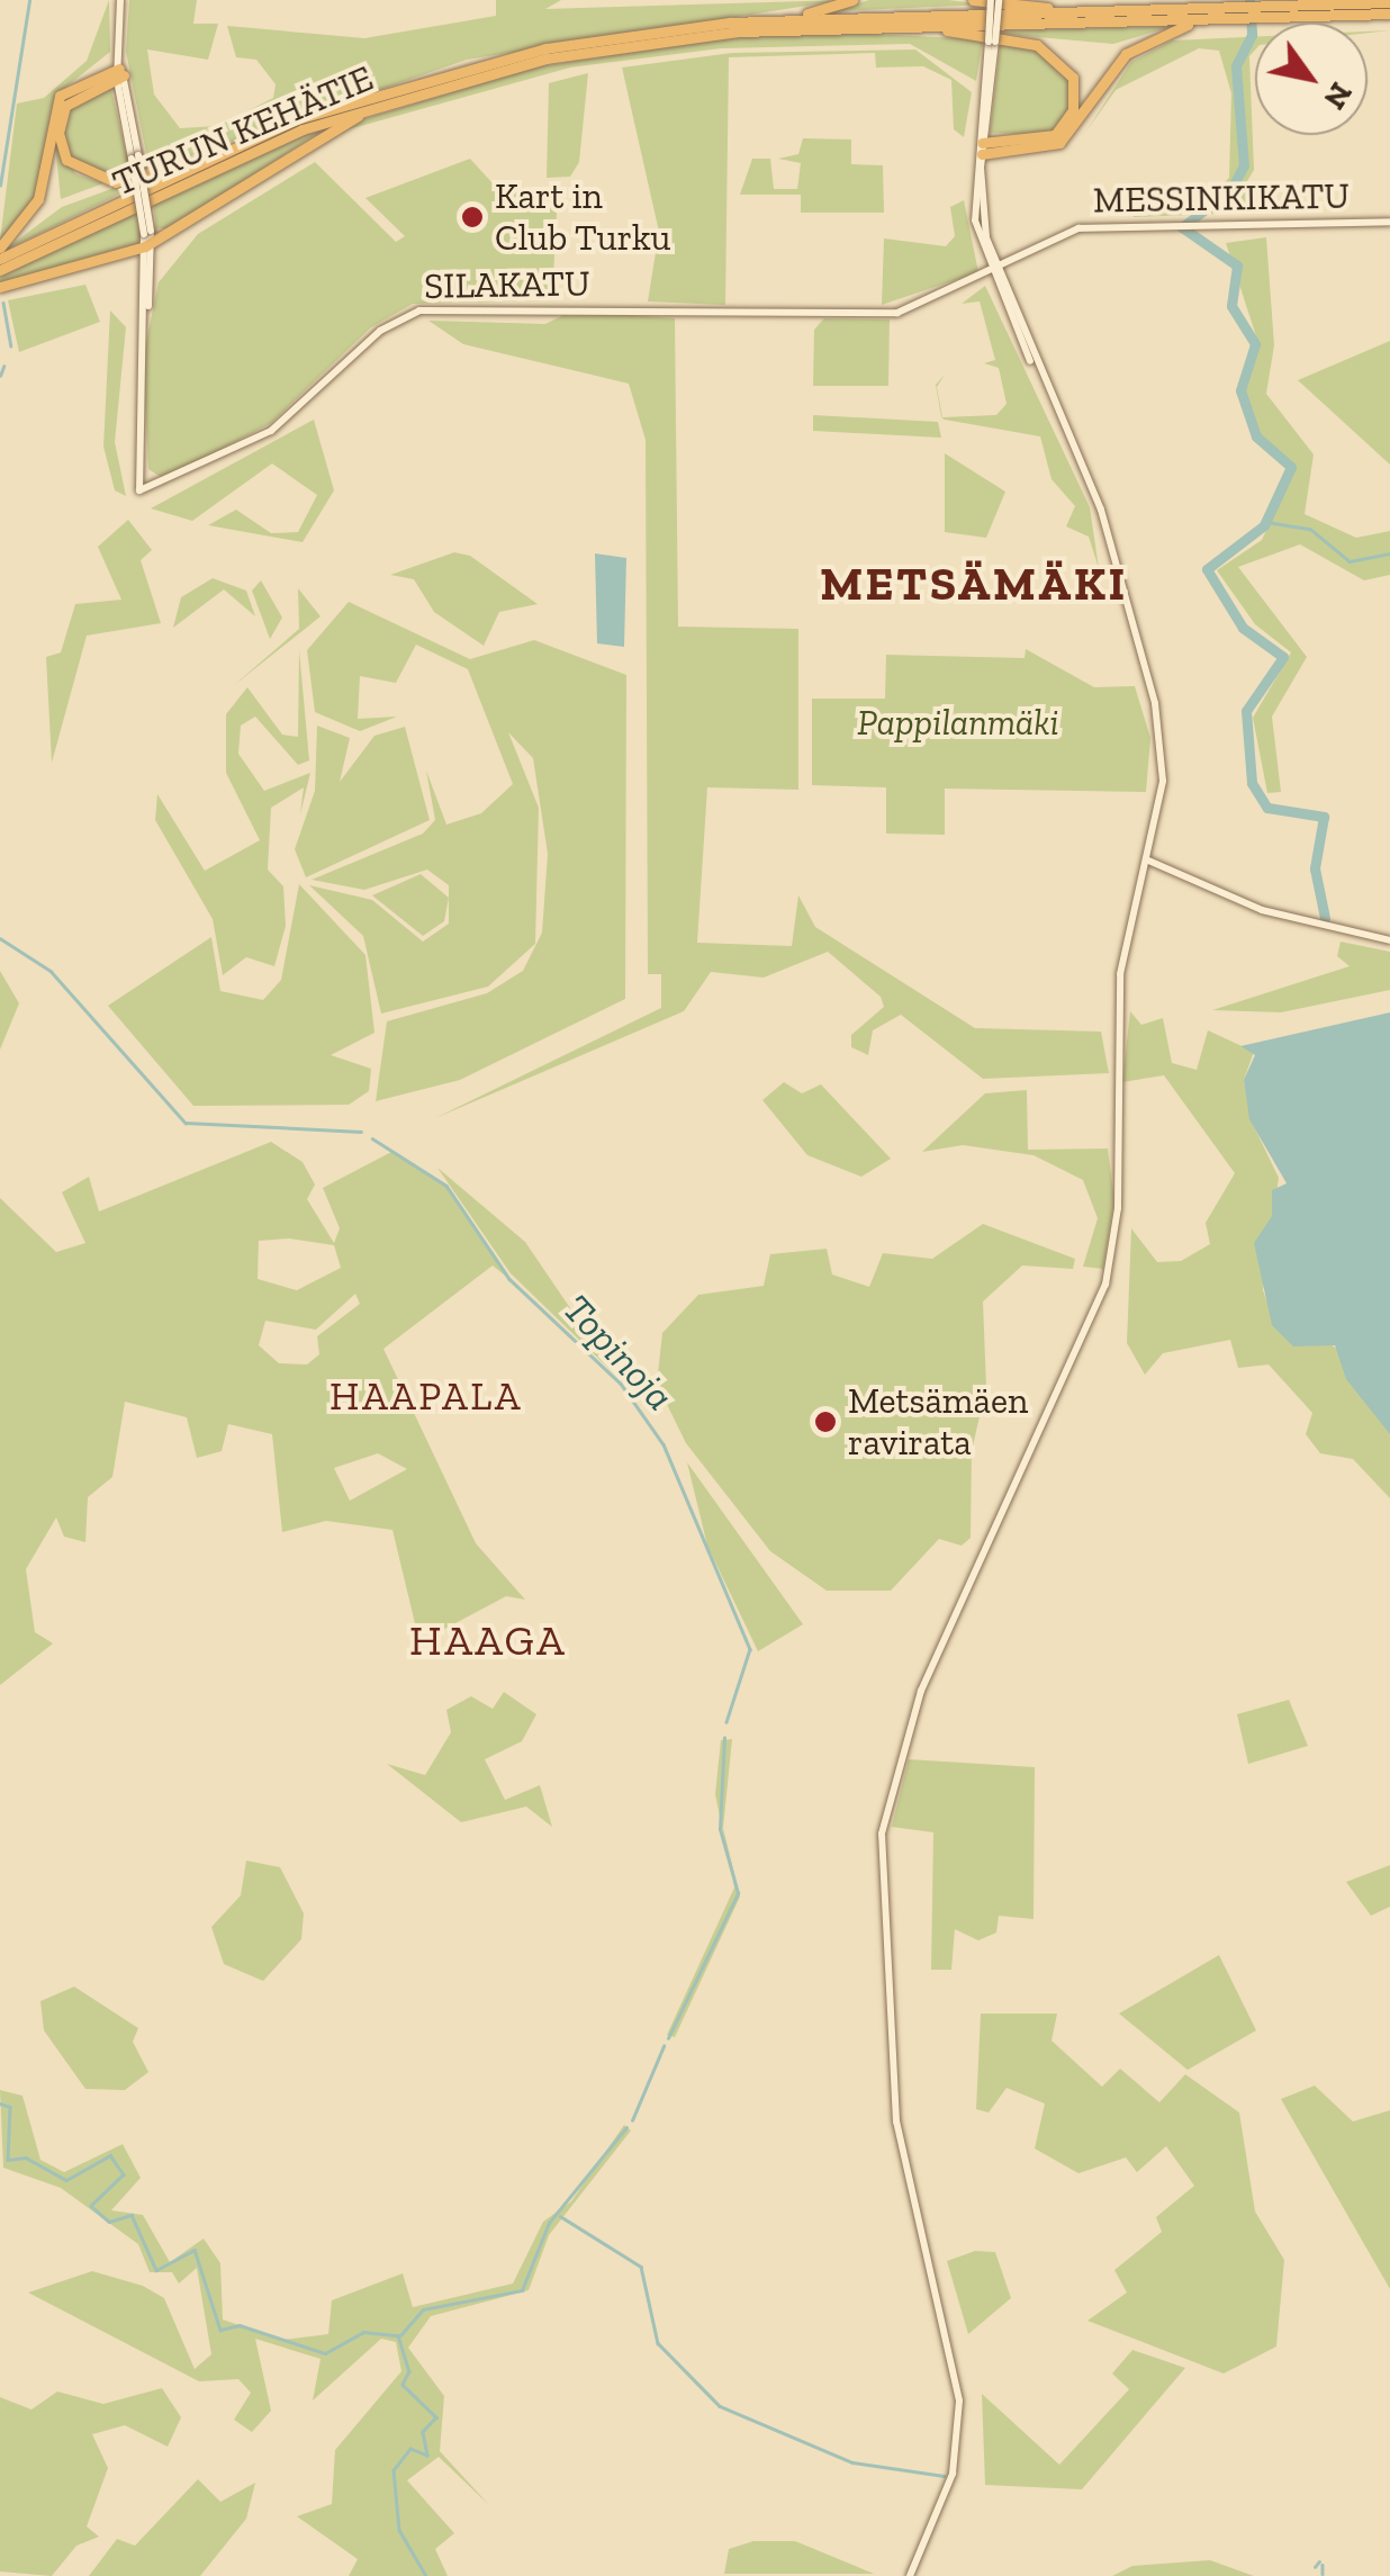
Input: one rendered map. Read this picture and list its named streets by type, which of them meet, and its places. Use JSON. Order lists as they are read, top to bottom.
{
  "streets": {
    "highway": ["TURUN KEHÄTIE"],
    "main road": ["MESSINKIKATU", "SILAKATU"]
  },
  "crossings": [
    ["MESSINKIKATU", "SILAKATU"]
  ],
  "districts": ["METSÄMÄKI", "HAAPALA", "HAAGA"],
  "water": ["Topinoja"],
  "parks": ["Pappilanmäki"],
  "places": ["Kart in Club Turku", "Metsämäen ravirata"],
  "north": "bottom right"
}
